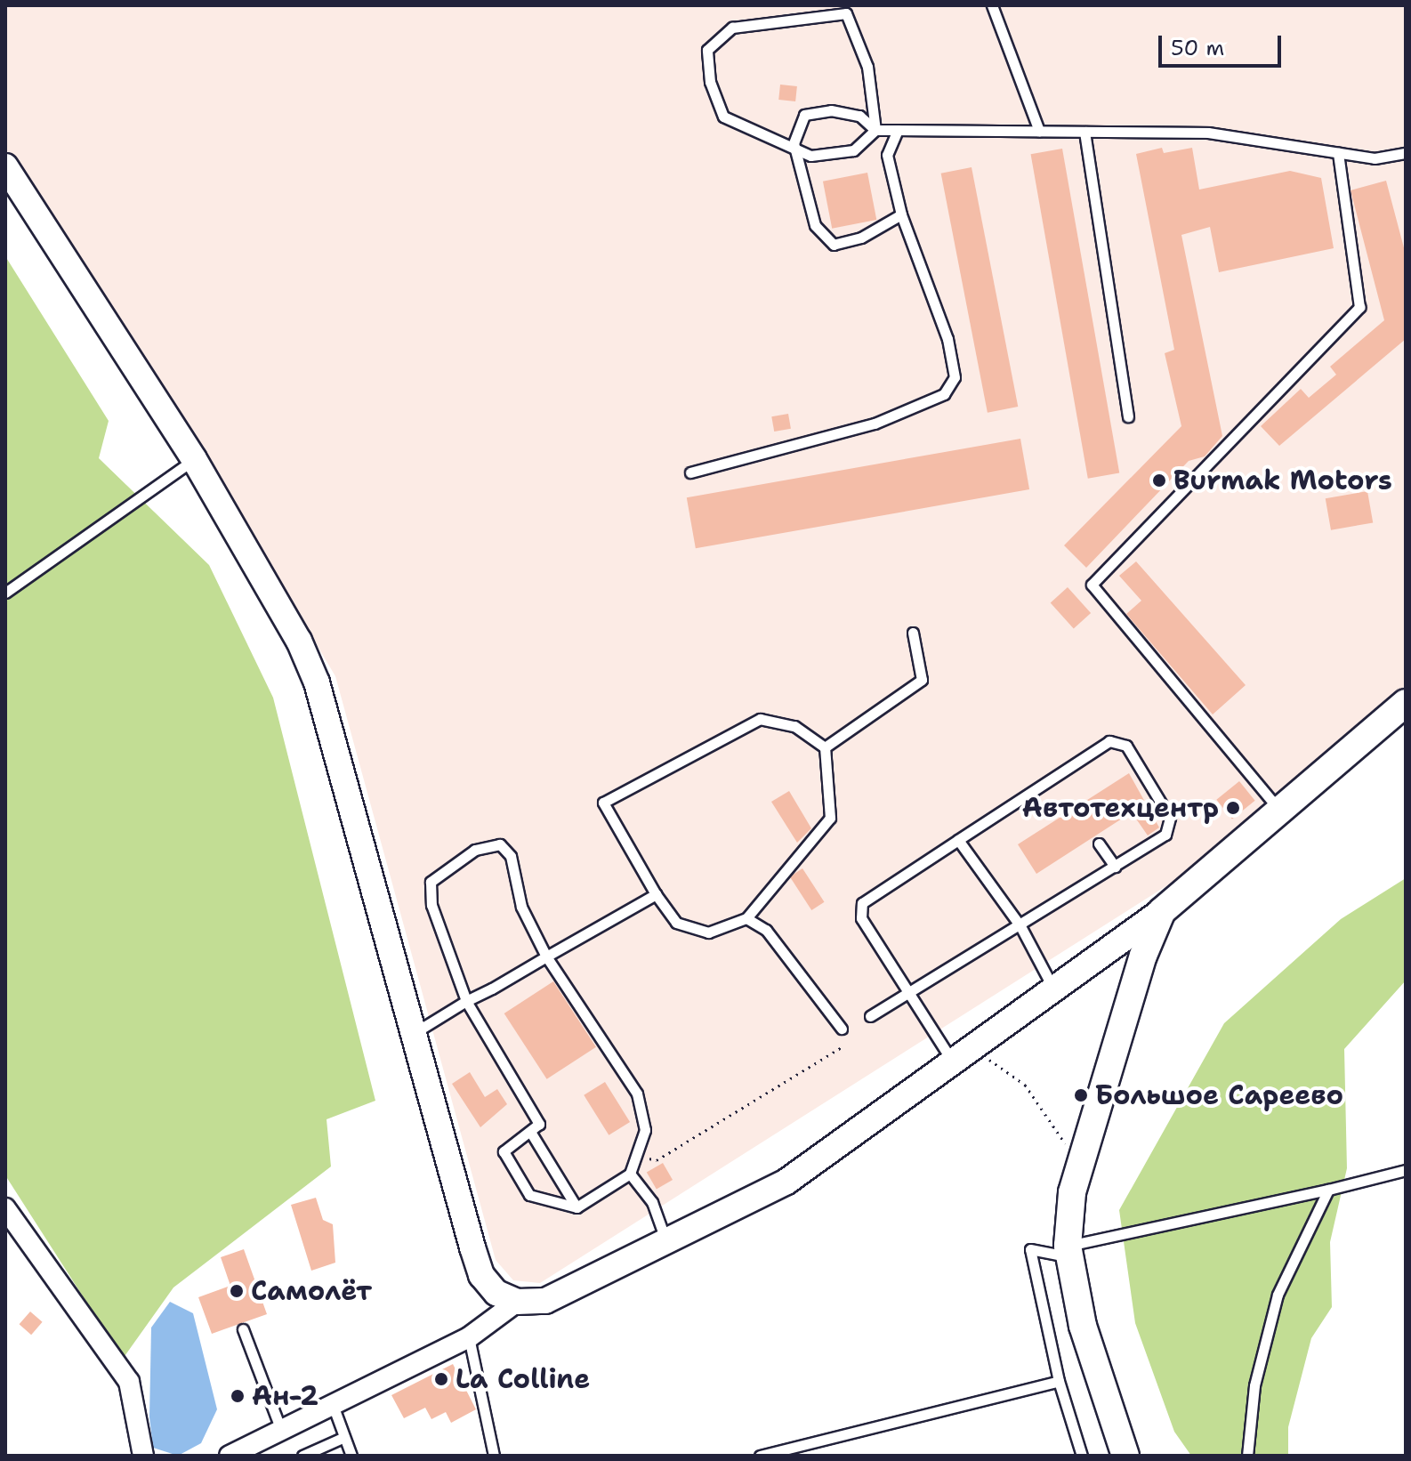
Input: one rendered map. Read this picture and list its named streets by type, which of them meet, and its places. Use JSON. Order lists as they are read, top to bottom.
{
  "places": [
    "Burmak Motors",
    "Автотехцентр",
    "Большое Сареево",
    "Самолёт",
    "La Colline",
    "Ан-2"
  ],
  "scale_bar": "50 m"
}
